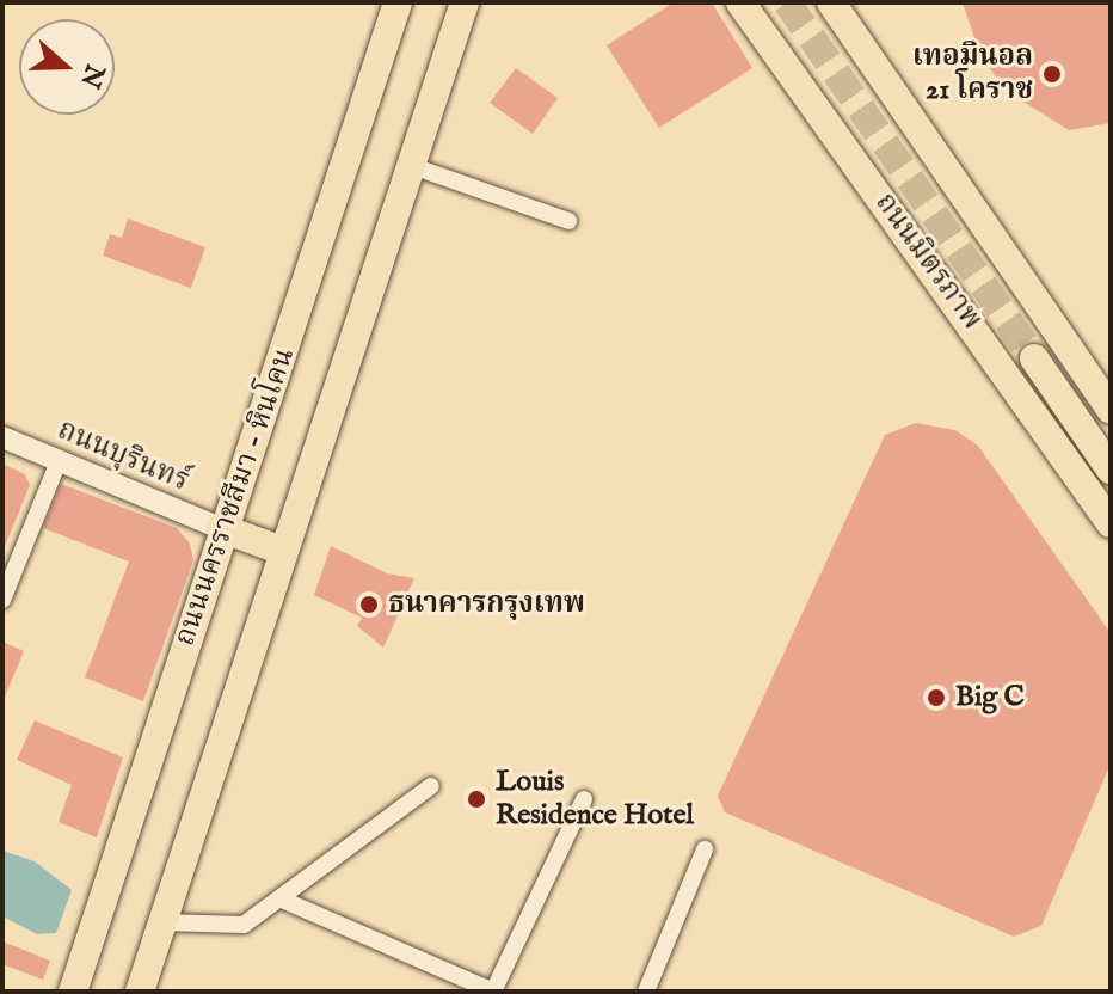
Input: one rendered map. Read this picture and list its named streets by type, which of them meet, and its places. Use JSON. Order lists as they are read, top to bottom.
{
  "streets": {
    "main road": ["ถนนมิตรภาพ", "ถนนนครราชสีมา - หินโคน"],
    "street": ["ถนนบุรินทร์"]
  },
  "crossings": [
    ["ถนนบุรินทร์", "ถนนนครราชสีมา - หินโคน"]
  ],
  "places": [
    "เทอมินอล 21 โคราช",
    "ธนาคารกรุงเทพ",
    "Big C",
    "Louis Residence Hotel"
  ],
  "north": "right"
}
